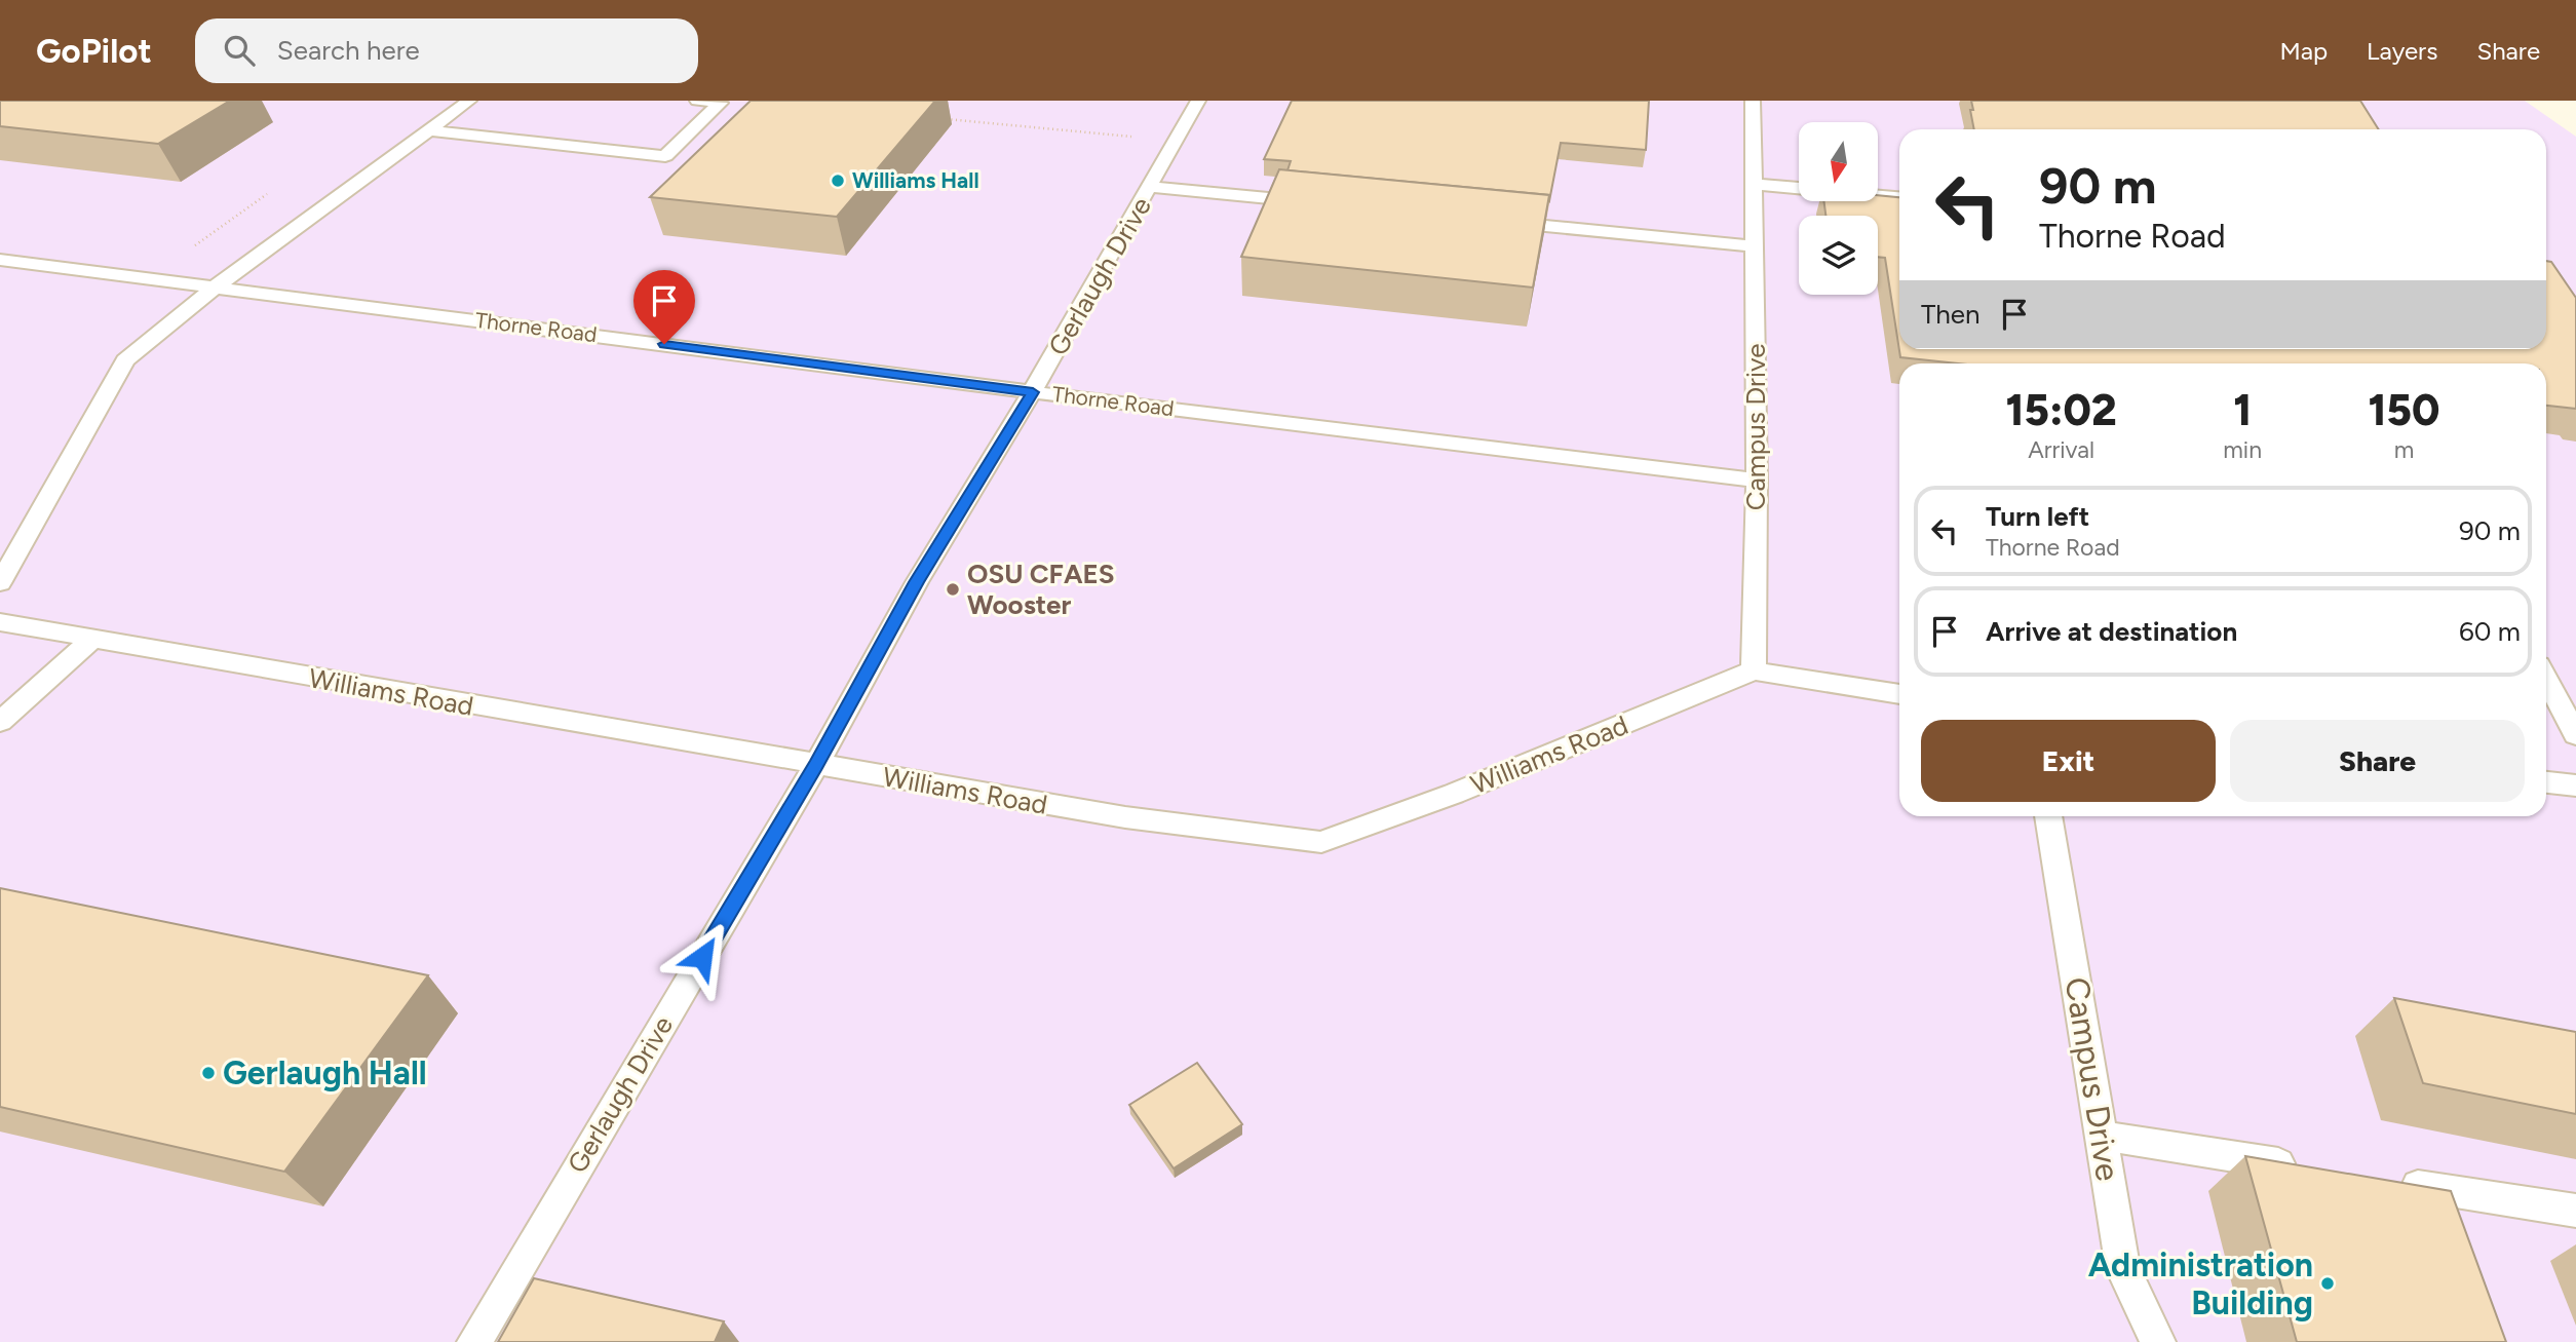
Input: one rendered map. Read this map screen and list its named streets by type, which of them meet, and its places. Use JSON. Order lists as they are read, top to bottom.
{
  "streets": {
    "lane": [
      "Gerlaugh Drive",
      "Thorne Road",
      "Campus Drive",
      "Williams Road"
    ]
  },
  "crossings": [
    ["Gerlaugh Drive", "Thorne Road"],
    ["Gerlaugh Drive", "Williams Road"],
    ["Thorne Road", "Campus Drive"],
    ["Campus Drive", "Williams Road"]
  ],
  "places": [
    "Williams Hall",
    "OSU CFAES Wooster",
    "Gerlaugh Hall",
    "Administration Building"
  ],
  "north": "bottom",
  "page": {
    "header": "GoPilot",
    "search": "Search here",
    "nav": ["Map", "Layers", "Share"],
    "turn": ["90 m", "Thorne Road"],
    "then": "Then",
    "eta": [
      "15:02",
      "Arrival",
      "1",
      "min",
      "150",
      "m"
    ],
    "list": [
      {
        "name": "Turn left",
        "note": "Thorne Road",
        "value": "90 m"
      },
      {
        "name": "Arrive at destination",
        "value": "60 m"
      }
    ],
    "buttons": ["Exit", "Share"]
  }
}
